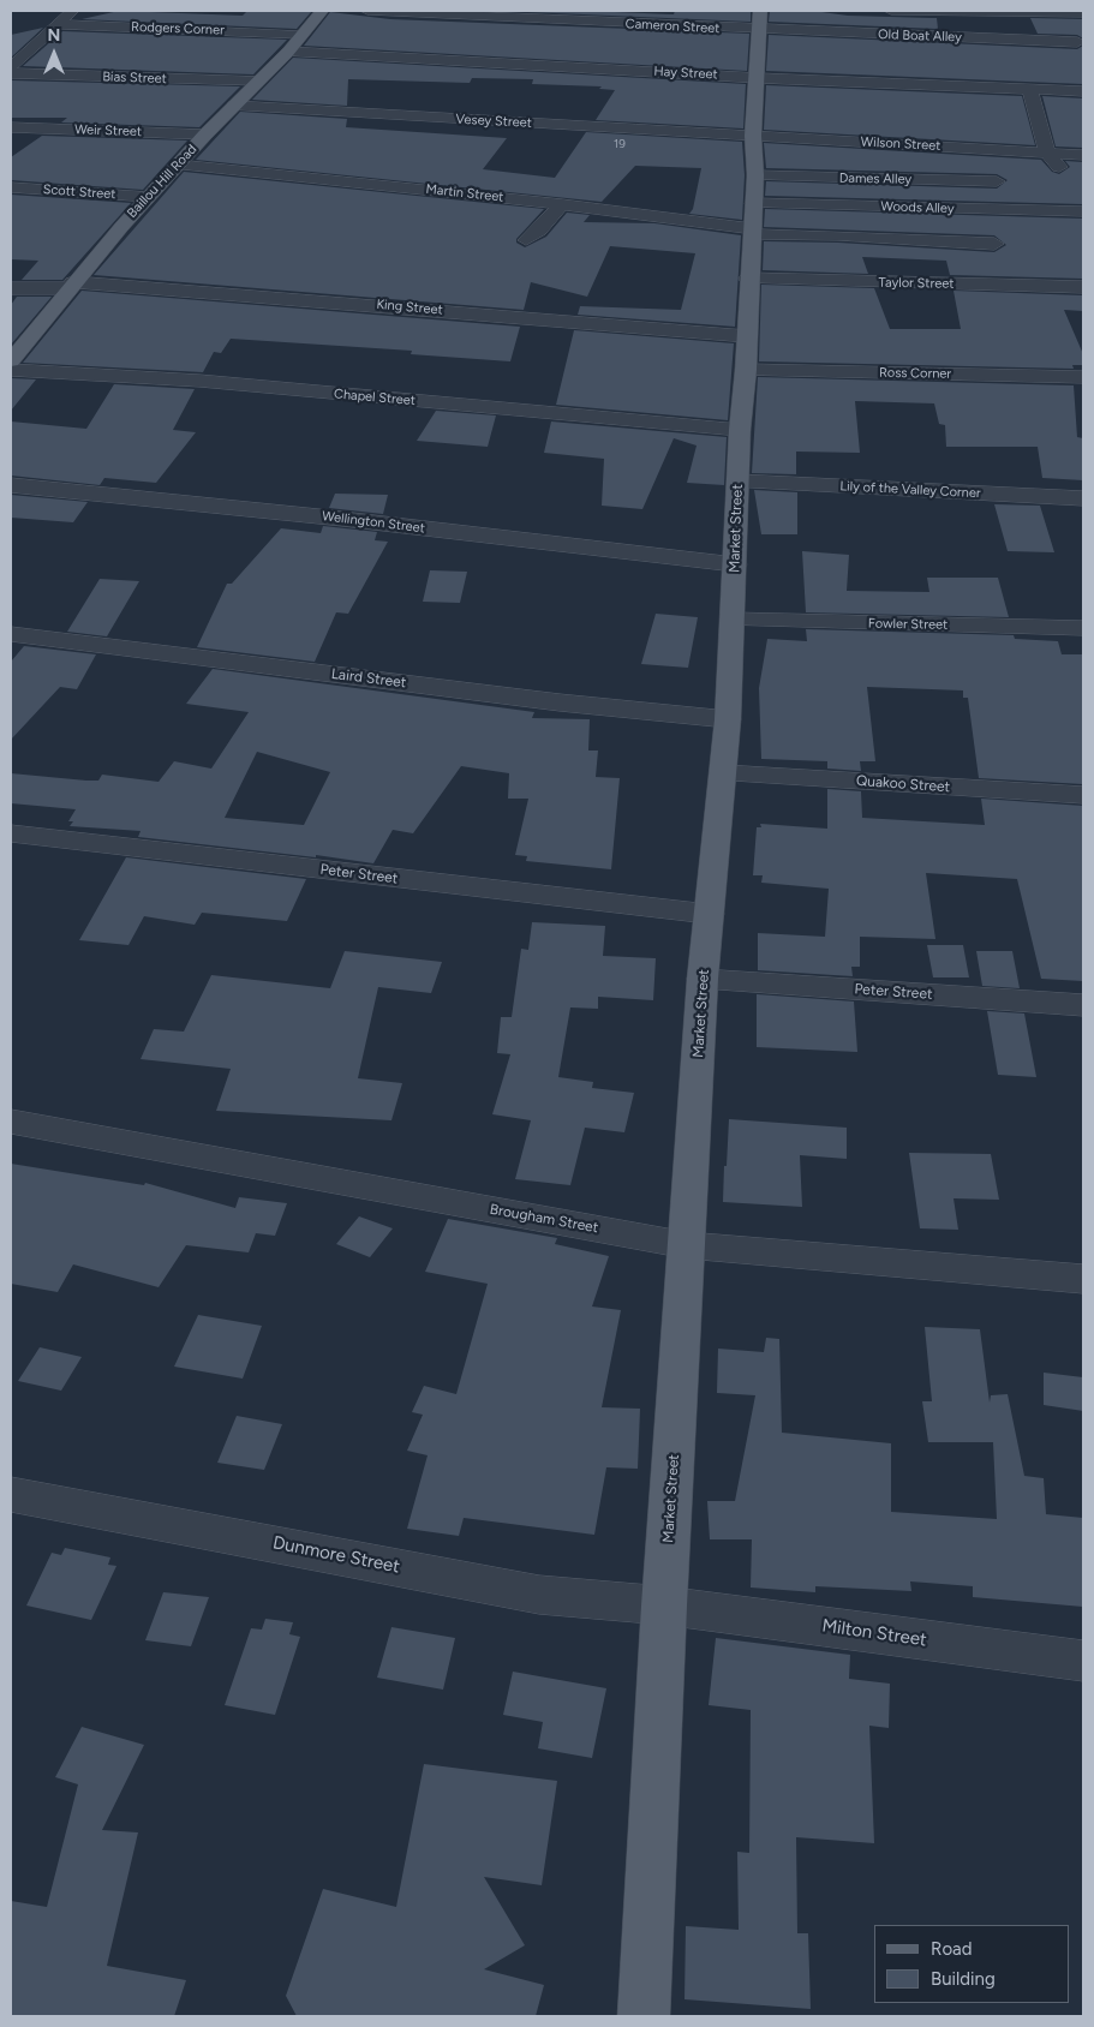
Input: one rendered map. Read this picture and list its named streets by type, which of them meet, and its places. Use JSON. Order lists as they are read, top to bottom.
{
  "streets": {
    "main road": ["Baillou Hill Road", "Market Street"],
    "street": [
      "Cameron Street",
      "Rodgers Corner",
      "Old Boat Alley",
      "Hay Street",
      "Bias Street",
      "Vesey Street",
      "Weir Street",
      "Wilson Street",
      "Dames Alley",
      "Scott Street",
      "Martin Street",
      "Woods Alley",
      "Taylor Street",
      "King Street",
      "Ross Corner",
      "Chapel Street",
      "Lily of the Valley Corner",
      "Wellington Street",
      "Fowler Street",
      "Laird Street",
      "Quakoo Street",
      "Peter Street",
      "Brougham Street",
      "Dunmore Street",
      "Milton Street"
    ]
  },
  "crossings": [
    ["Cameron Street", "Old Boat Alley"],
    ["Cameron Street", "Market Street"],
    ["Rodgers Corner", "Baillou Hill Road"],
    ["Old Boat Alley", "Market Street"],
    ["Hay Street", "Baillou Hill Road"],
    ["Hay Street", "Market Street"],
    ["Bias Street", "Baillou Hill Road"],
    ["Vesey Street", "Wilson Street"],
    ["Vesey Street", "Baillou Hill Road"],
    ["Vesey Street", "Market Street"],
    ["Weir Street", "Baillou Hill Road"],
    ["Wilson Street", "Market Street"],
    ["Dames Alley", "Market Street"],
    ["Baillou Hill Road", "Scott Street"],
    ["Baillou Hill Road", "Martin Street"],
    ["Baillou Hill Road", "King Street"],
    ["Martin Street", "Market Street"],
    ["Woods Alley", "Market Street"],
    ["Taylor Street", "Market Street"],
    ["King Street", "Ross Corner"],
    ["King Street", "Market Street"],
    ["Ross Corner", "Market Street"],
    ["Chapel Street", "Market Street"],
    ["Lily of the Valley Corner", "Market Street"],
    ["Wellington Street", "Market Street"],
    ["Market Street", "Fowler Street"],
    ["Market Street", "Laird Street"],
    ["Market Street", "Quakoo Street"],
    ["Market Street", "Peter Street"],
    ["Market Street", "Brougham Street"],
    ["Market Street", "Dunmore Street"],
    ["Market Street", "Milton Street"],
    ["Dunmore Street", "Milton Street"]
  ],
  "house_numbers": ["19"],
  "legend": ["Road", "Building"],
  "north": "top"
}
